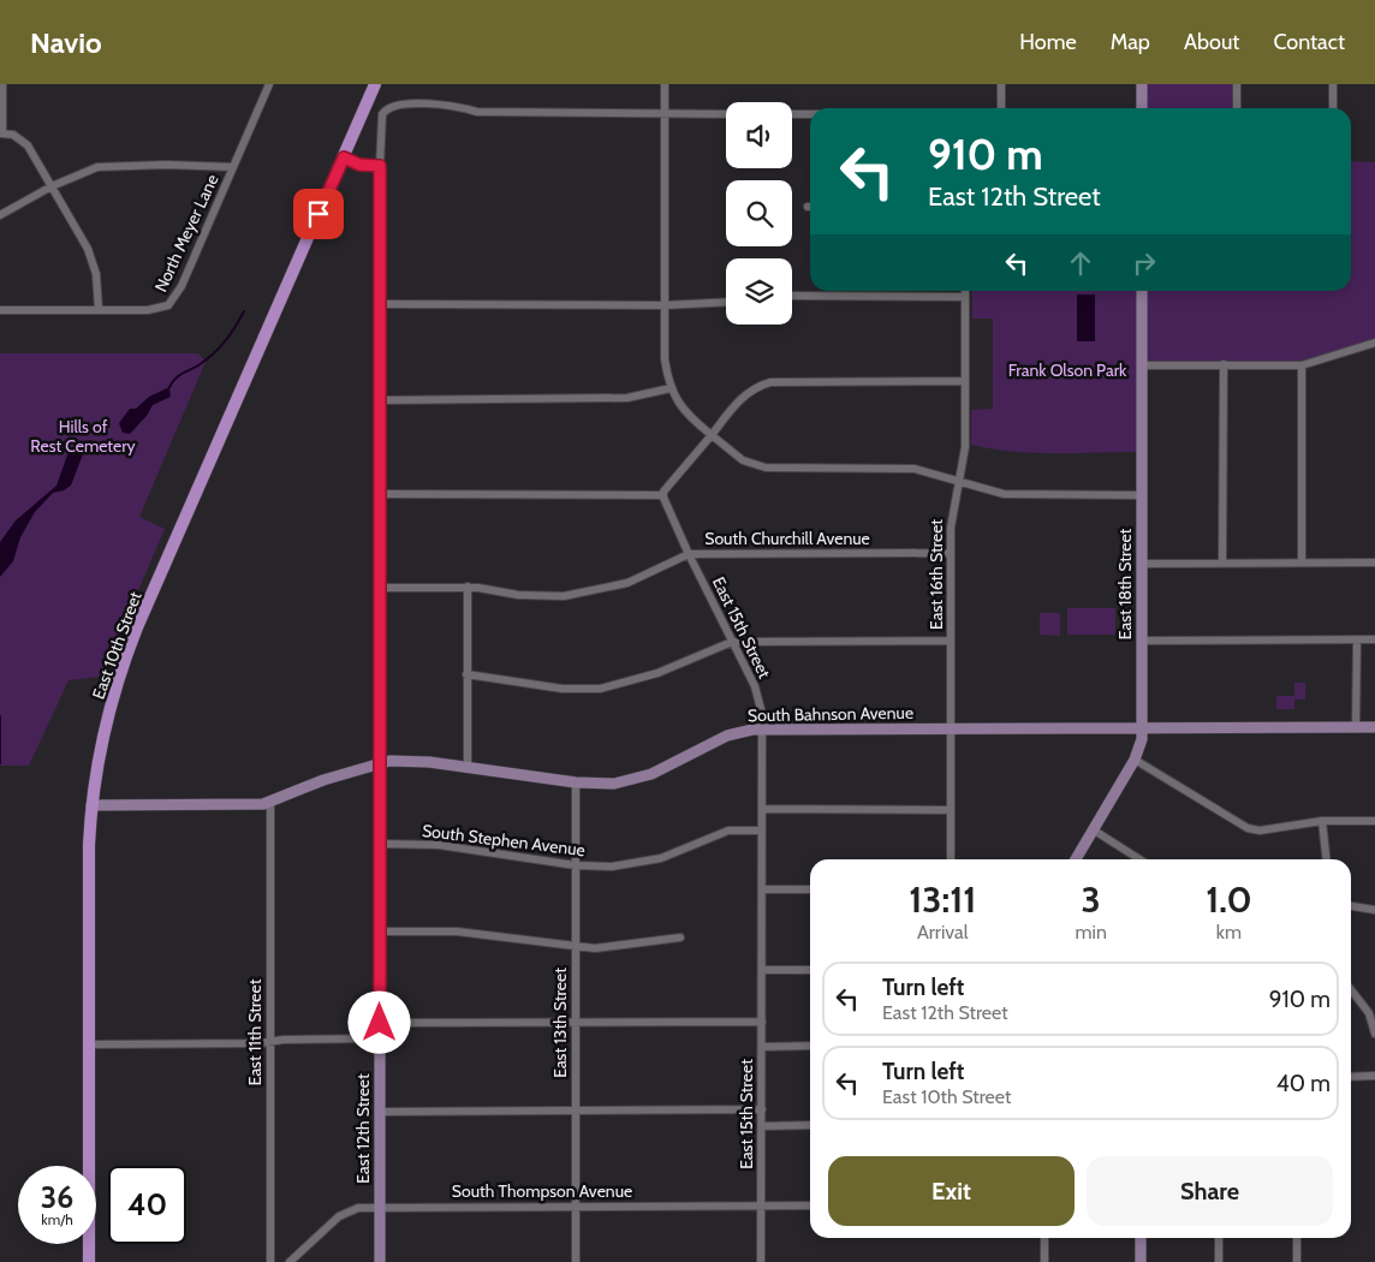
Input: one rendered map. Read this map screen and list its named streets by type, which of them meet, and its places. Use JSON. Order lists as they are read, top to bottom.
{
  "streets": {
    "main road": ["East 10th Street"],
    "street": [
      "North Meyer Lane",
      "South Churchill Avenue",
      "East 16th Street",
      "East 18th Street",
      "East 15th Street",
      "South Bahnson Avenue",
      "South Stephen Avenue",
      "East 13th Street",
      "East 11th Street",
      "East 12th Street",
      "South Thompson Avenue"
    ]
  },
  "crossings": [
    ["South Churchill Avenue", "East 16th Street"],
    ["South Churchill Avenue", "East 15th Street"],
    ["South Churchill Avenue", "East 12th Street"],
    ["East 16th Street", "South Bahnson Avenue"],
    ["East 18th Street", "South Bahnson Avenue"],
    ["East 15th Street", "South Bahnson Avenue"],
    ["East 15th Street", "South Stephen Avenue"],
    ["East 15th Street", "South Thompson Avenue"],
    ["East 10th Street", "South Bahnson Avenue"],
    ["South Bahnson Avenue", "East 13th Street"],
    ["South Bahnson Avenue", "East 11th Street"],
    ["South Bahnson Avenue", "East 12th Street"],
    ["South Stephen Avenue", "East 13th Street"],
    ["South Stephen Avenue", "East 12th Street"],
    ["East 13th Street", "South Thompson Avenue"],
    ["East 12th Street", "South Thompson Avenue"]
  ],
  "parks": ["Frank Olson Park", "Hills of Rest Cemetery"],
  "page": {
    "header": "Navio",
    "nav": [
      "Home",
      "Map",
      "About",
      "Contact"
    ],
    "turn": ["910 m", "East 12th Street"],
    "eta": [
      "13:11",
      "Arrival",
      "3",
      "min",
      "1.0",
      "km"
    ],
    "list": [
      {
        "name": "Turn left",
        "note": "East 12th Street",
        "value": "910 m"
      },
      {
        "name": "Turn left",
        "note": "East 10th Street",
        "value": "40 m"
      }
    ],
    "buttons": ["Exit", "Share"],
    "speed": "36 km/h",
    "limit": "40"
  }
}
